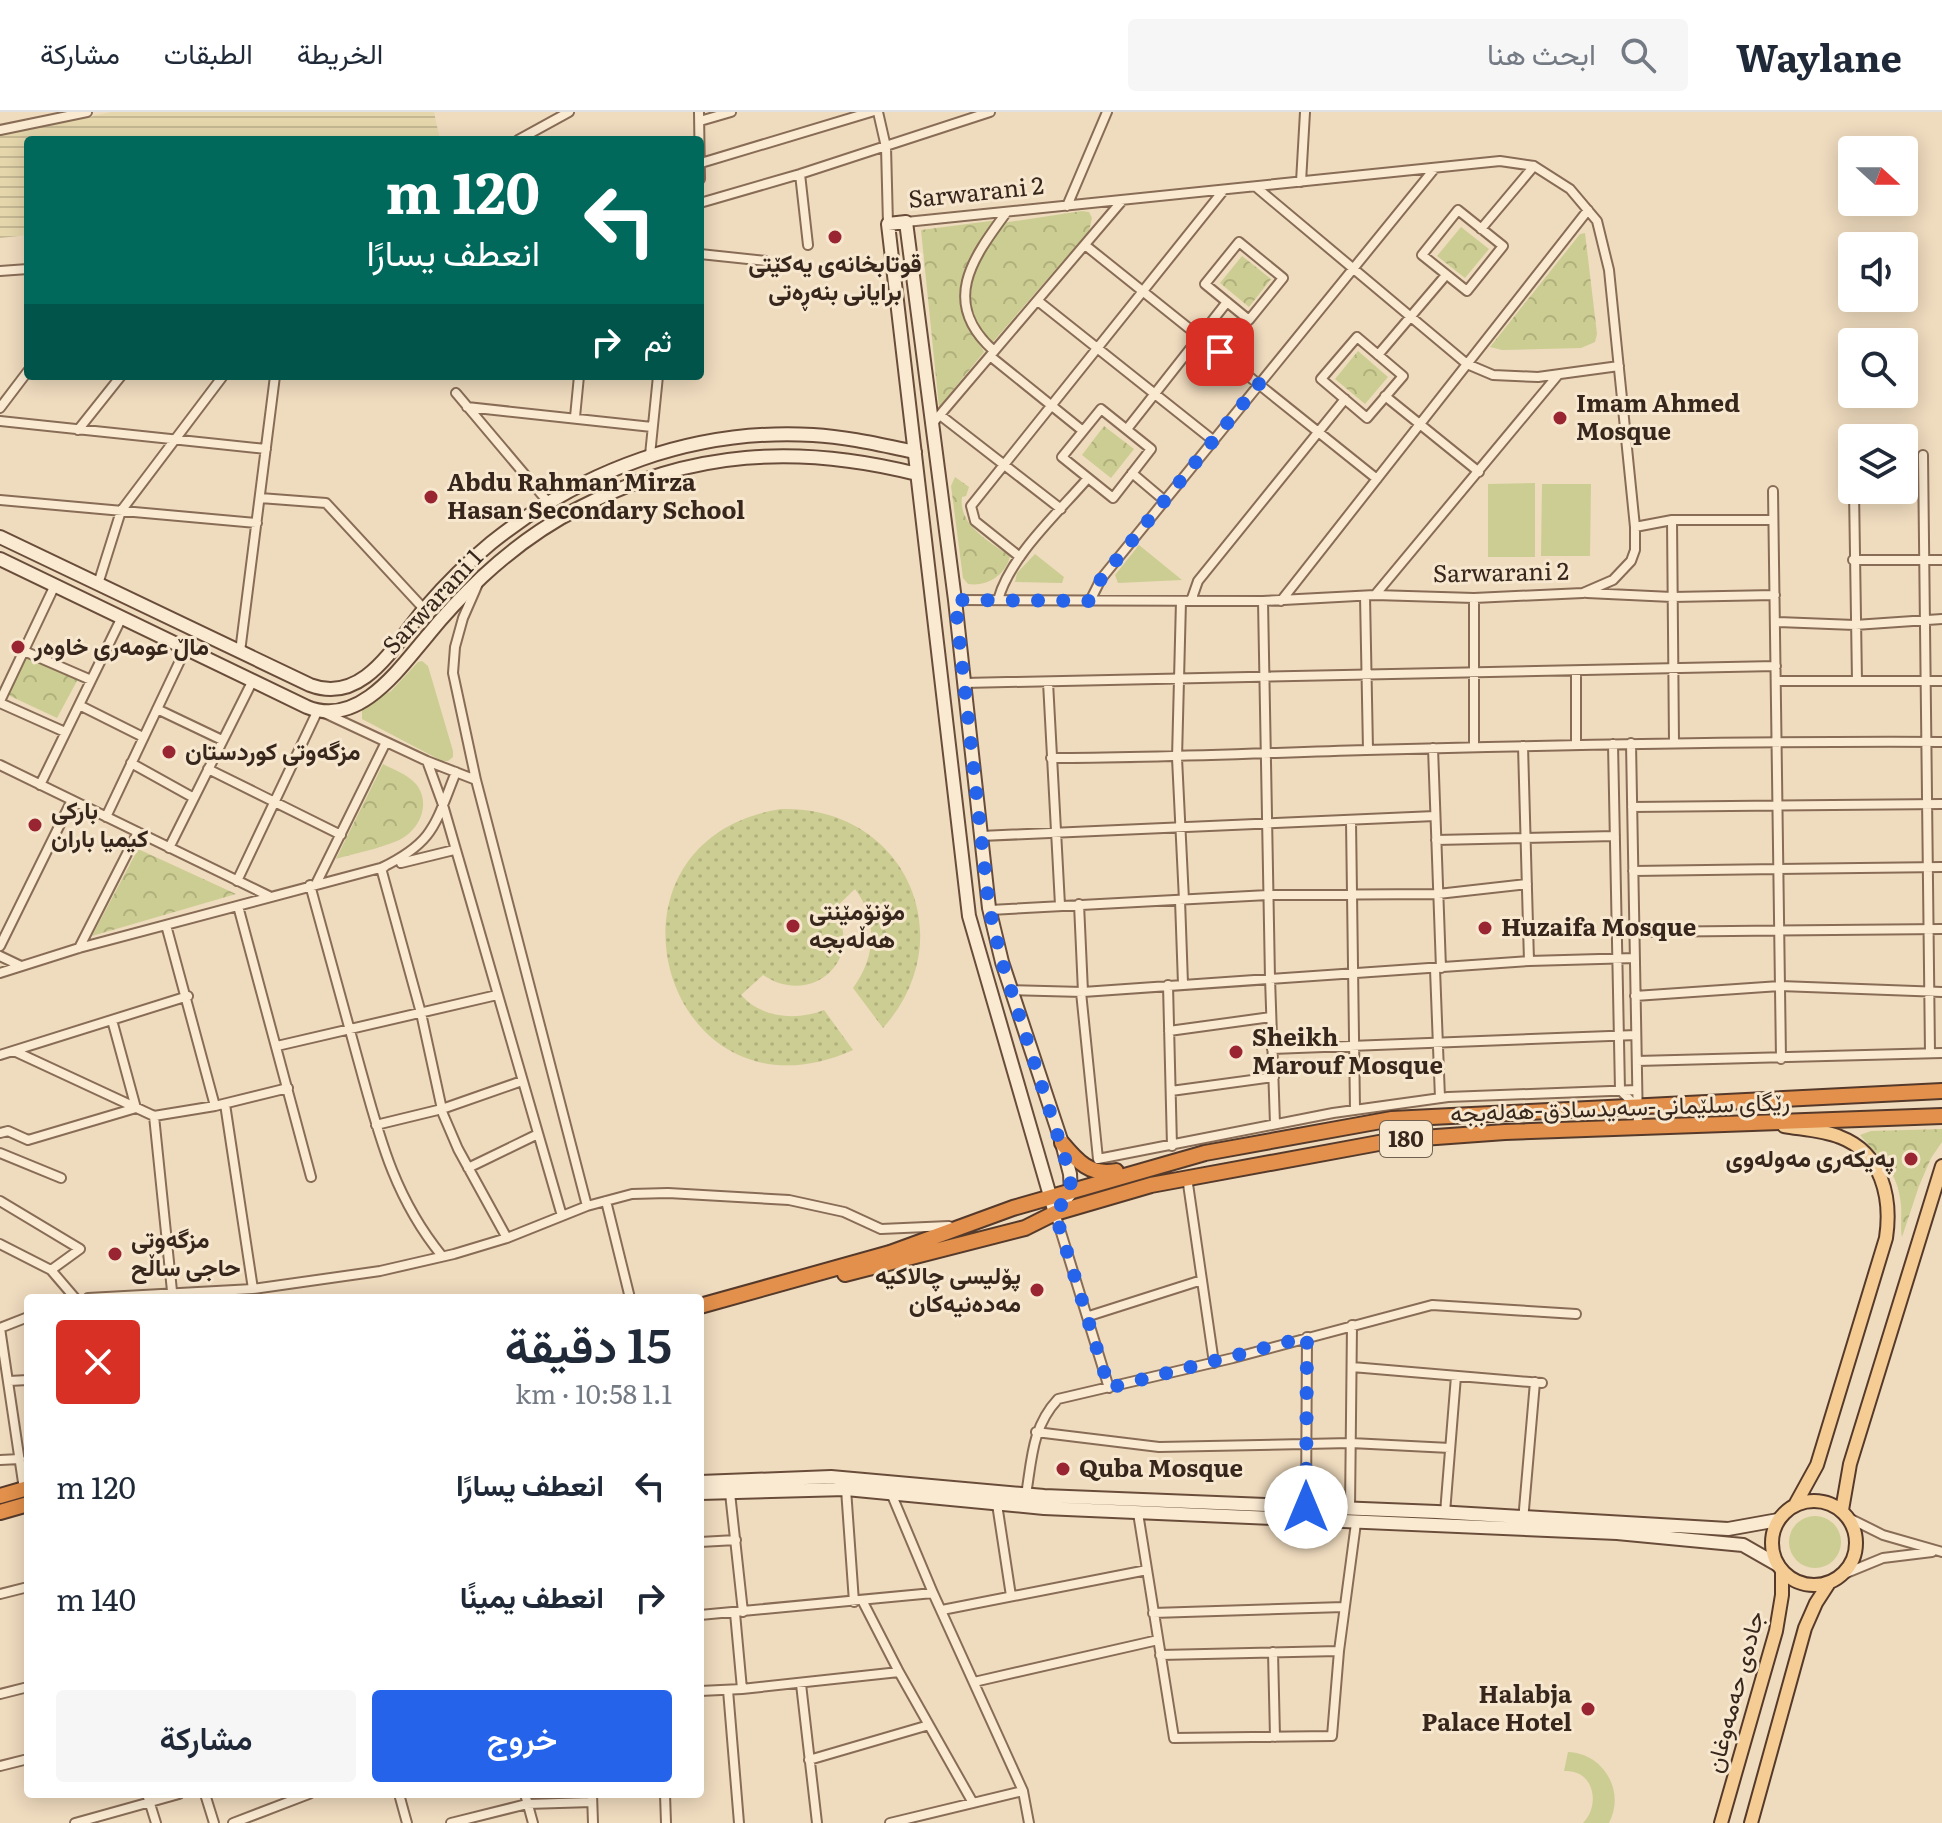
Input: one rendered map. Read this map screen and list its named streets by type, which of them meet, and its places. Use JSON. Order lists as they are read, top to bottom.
{
  "streets": {
    "highway": ["رێگای سلێمانی-سەیدسادق-هەلەبجە", "180"],
    "main road": ["Sarwarani 2", "Sarwarani 1", "جادەی حەمەوغان"]
  },
  "crossings": [
    ["رێگای سلێمانی-سەیدسادق-هەلەبجە", "180"]
  ],
  "places": [
    "قوتابخانەی یەکێتی برایانی بنەڕەتی",
    "Imam Ahmed Mosque",
    "Abdu Rahman Mirza Hasan Secondary School",
    "ماڵ عومەری خاوەر",
    "مزگەوتی کوردستان",
    "باركى كيميا باران",
    "مۆنۆمێنتی هەڵەبجە",
    "Huzaifa Mosque",
    "Sheikh Marouf Mosque",
    "پەیکەری مەولەوی",
    "مزگەوتی حاجی ساڵح",
    "پۆلیسی چالاکیە مەدەنیەکان",
    "Quba Mosque",
    "Halabja Palace Hotel"
  ],
  "north": "right",
  "page": {
    "header": "Waylane",
    "search": "ابحث هنا",
    "nav": ["الخريطة", "الطبقات", "مشاركة"],
    "turn": ["120 m", "انعطف يسارًا"],
    "then": "ثم",
    "heading": ["15 دقيقة", "1.1 km · 10:58"],
    "list": [
      {
        "name": "انعطف يسارًا",
        "value": "120 m"
      },
      {
        "name": "انعطف يمينًا",
        "value": "140 m"
      }
    ],
    "buttons": ["خروج", "مشاركة"]
  }
}
